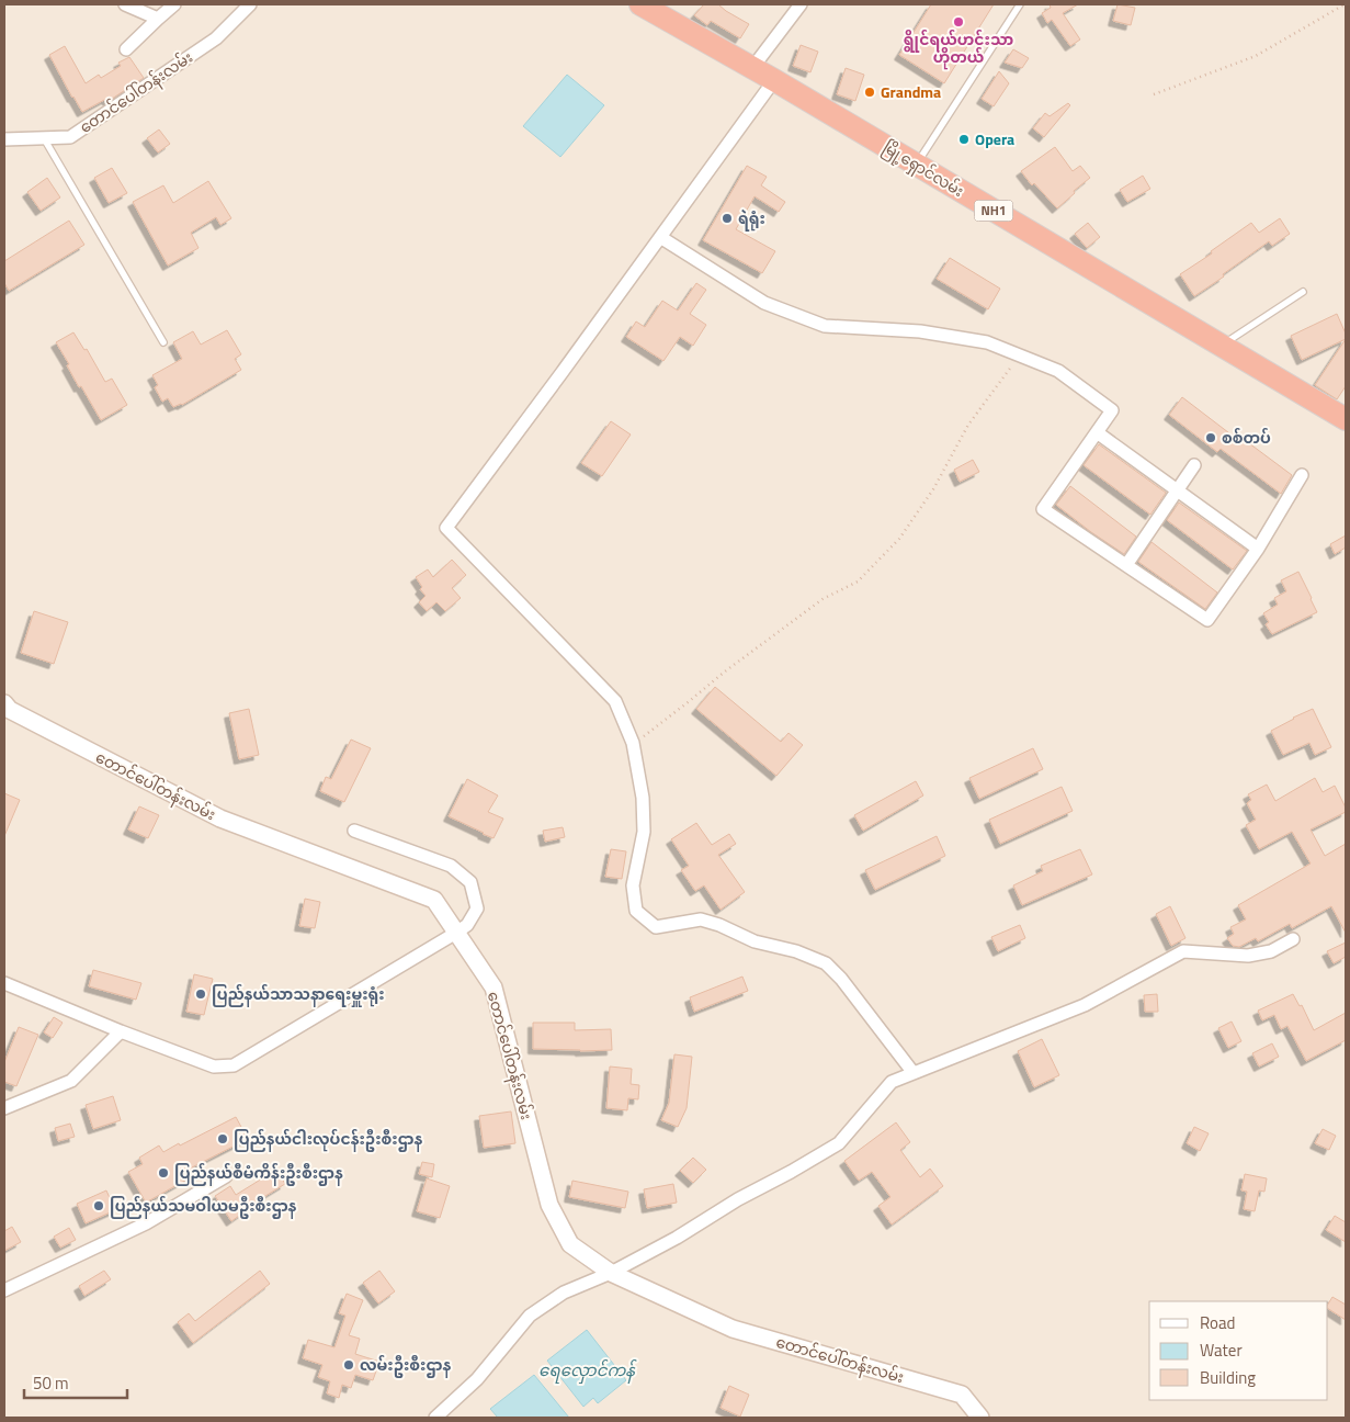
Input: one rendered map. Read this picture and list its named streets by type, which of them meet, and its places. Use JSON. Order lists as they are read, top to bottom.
{
  "streets": {
    "highway": ["မြို့ရှောင်လမ်း", "NH1"],
    "street": ["တောင်ပေါ်တန်းလမ်း"]
  },
  "water": ["ရေလှောင်ကန်"],
  "places": [
    "ရွိုင်ရယ်ဟင်းသာ ဟိုတယ်",
    "Grandma",
    "Opera",
    "ရဲရုံး",
    "စစ်တပ်",
    "ပြည်နယ်သာသနာရေးမှူးရုံး",
    "ပြည်နယ်ငါးလုပ်ငန်းဦးစီးဌာန",
    "ပြည်နယ်စီမံကိန်းဦးစီးဌာန",
    "ပြည်နယ်သမဝါယမဦးစီးဌာန",
    "လမ်းဦးစီးဌာန"
  ],
  "legend": ["Road", "Water", "Building"],
  "scale_bar": "50 m"
}
